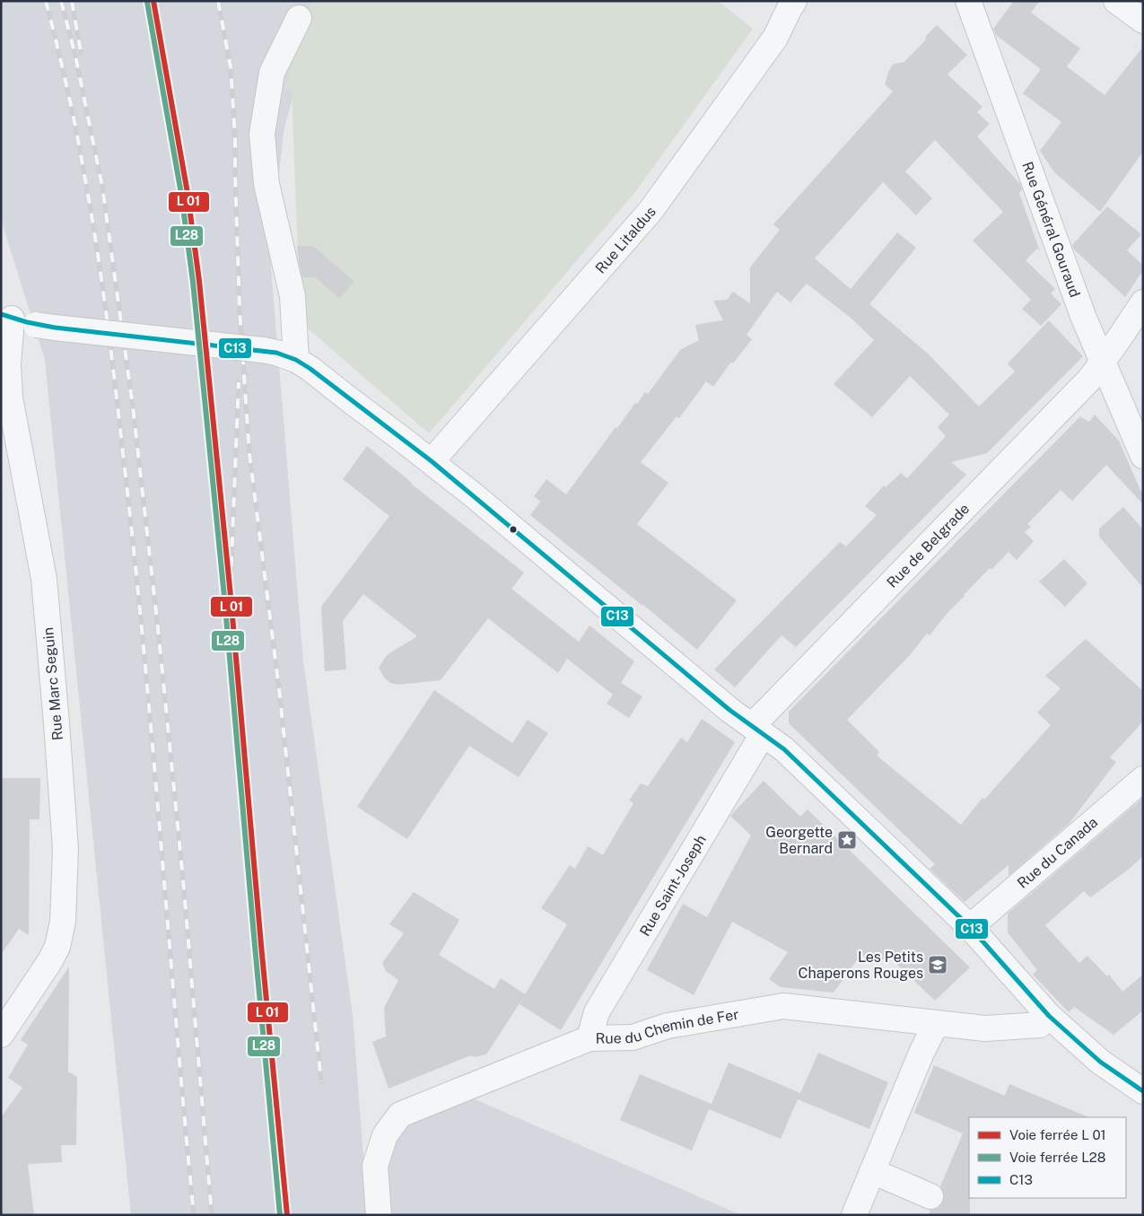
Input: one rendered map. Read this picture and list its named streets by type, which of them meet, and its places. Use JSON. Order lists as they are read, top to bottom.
{
  "streets": {
    "street": [
      "Rue Général Gouraud",
      "Rue Litaldus",
      "Rue de Belgrade",
      "Rue Marc Seguin",
      "Rue du Canada",
      "Rue Saint-Joseph",
      "Rue du Chemin de Fer"
    ]
  },
  "crossings": [
    ["Rue Général Gouraud", "Rue de Belgrade"],
    ["Rue de Belgrade", "Rue Saint-Joseph"],
    ["Rue Saint-Joseph", "Rue du Chemin de Fer"]
  ],
  "places": {
    "place": ["Georgette Bernard"],
    "school or university": ["Les Petits Chaperons Rouges"]
  },
  "lines": ["rail line L28", "transit line C13"],
  "legend": ["Voie ferrée L 01", "Voie ferrée L28", "C13"]
}
